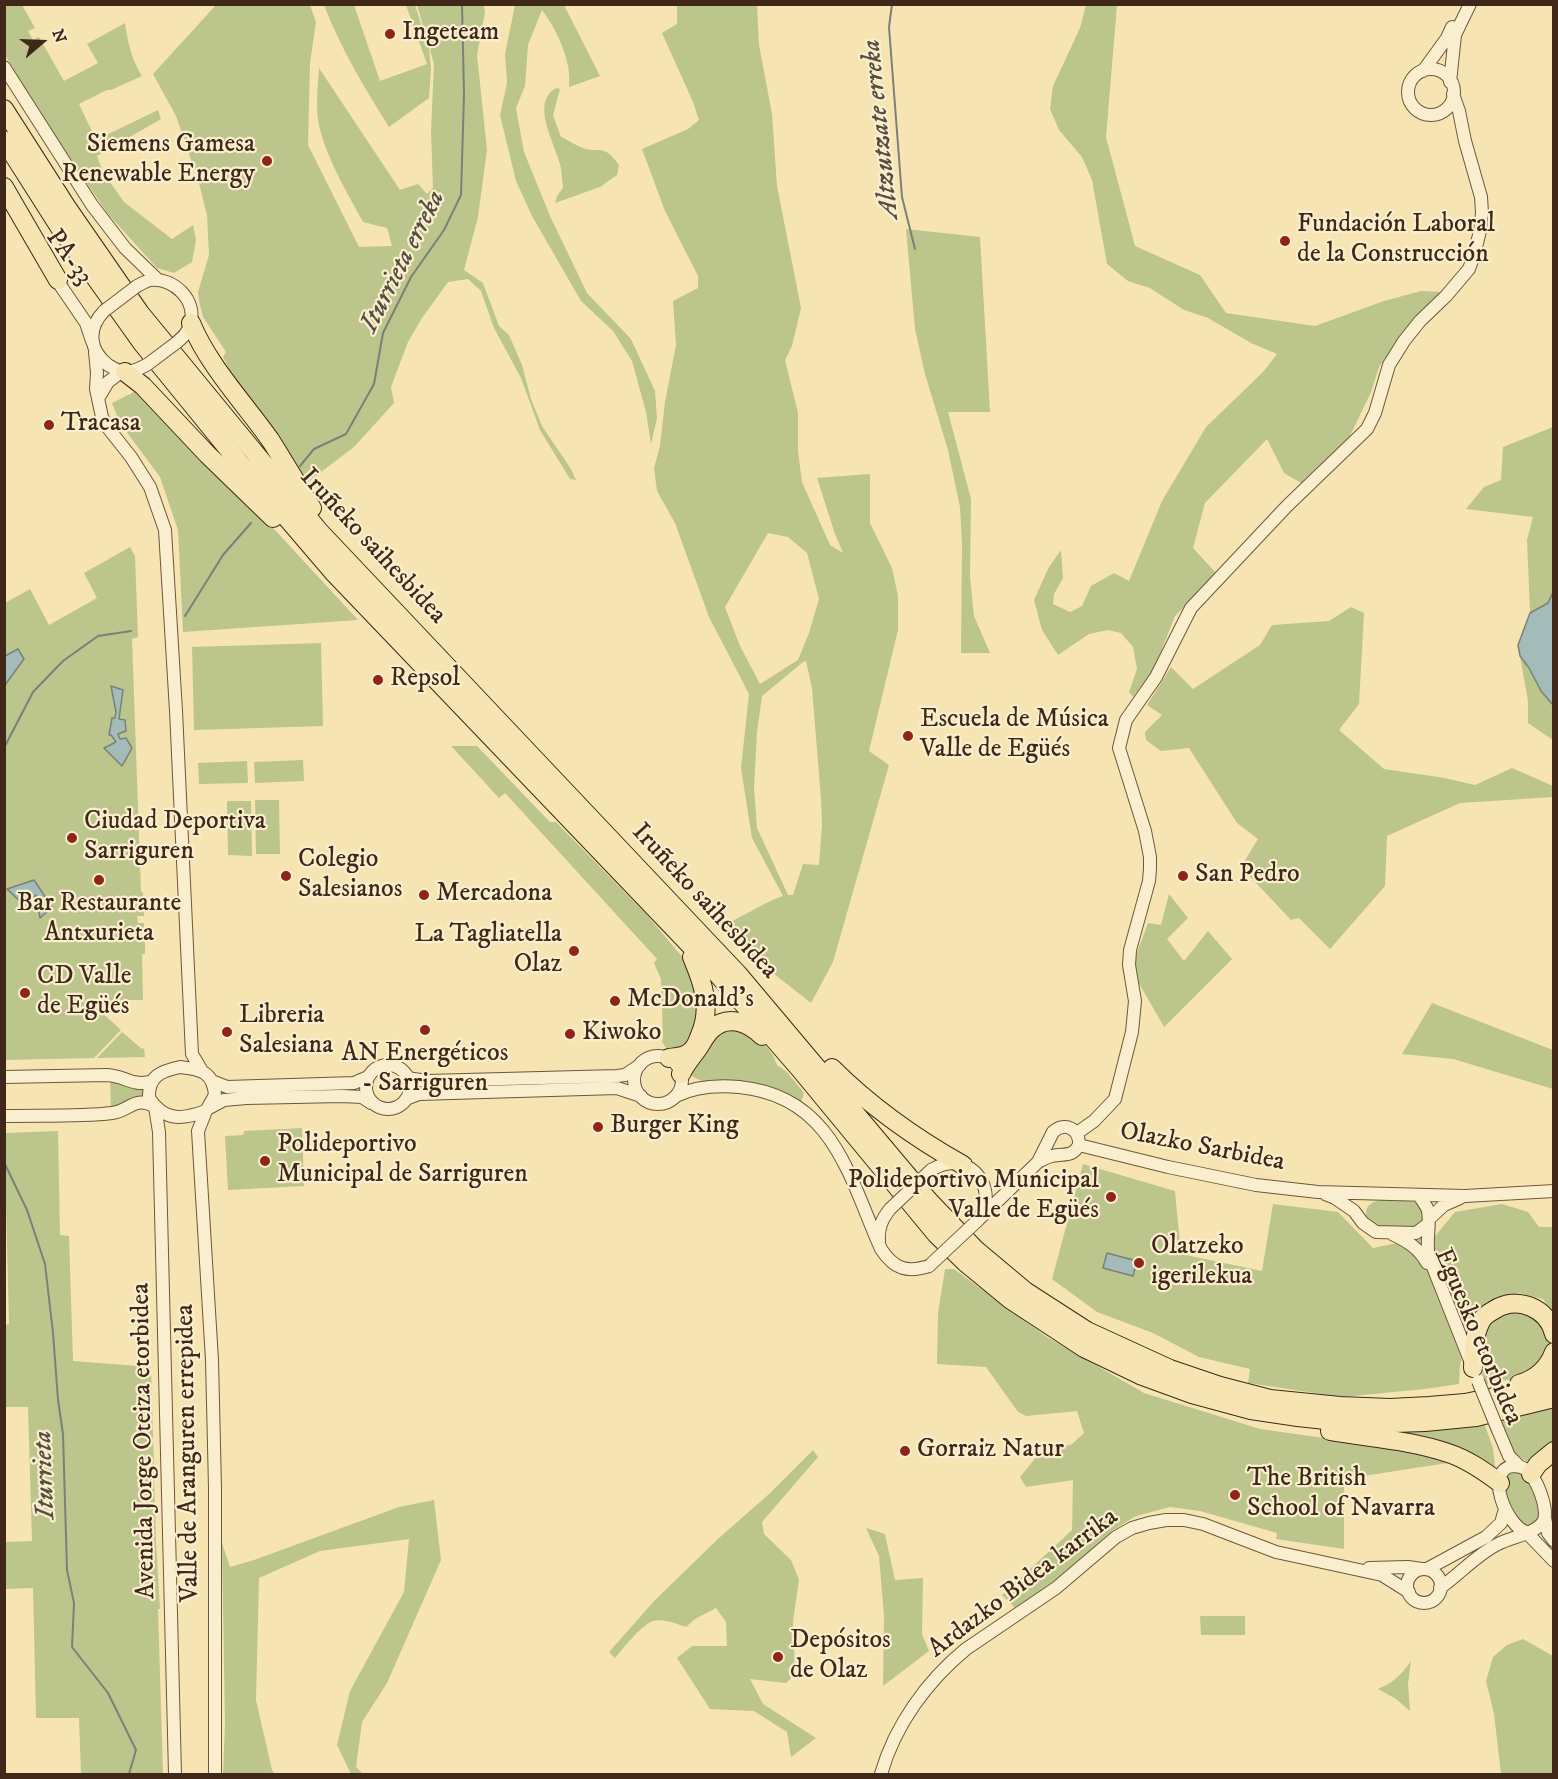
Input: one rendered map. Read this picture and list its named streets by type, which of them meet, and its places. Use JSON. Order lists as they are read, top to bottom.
{
  "streets": {
    "highway": ["Iruñeko saihesbidea"],
    "street": [
      "PA-33",
      "Olazko Sarbidea",
      "Eguesko etorbidea",
      "Avenida Jorge Oteiza etorbidea",
      "Valle de Aranguren errepidea",
      "Ardazko Bidea karrika"
    ]
  },
  "crossings": [
    ["Olazko Sarbidea", "Eguesko etorbidea"]
  ],
  "water": ["Altzutzate erreka", "Iturrieta erreka", "Iturrieta"],
  "places": [
    "Ingeteam",
    "Siemens Gamesa Renewable Energy",
    "Fundación Laboral de la Construcción",
    "Tracasa",
    "Repsol",
    "Escuela de Música Valle de Egüés",
    "Ciudad Deportiva Sarriguren",
    "Colegio Salesianos",
    "San Pedro",
    "Bar Restaurante Antxurieta",
    "Mercadona",
    "La Tagliatella Olaz",
    "CD Valle de Egüés",
    "McDonald's",
    "AN Energéticos - Sarriguren",
    "Libreria Salesiana",
    "Kiwoko",
    "Burger King",
    "Polideportivo Municipal de Sarriguren",
    "Polideportivo Municipal Valle de Egüés",
    "Olatzeko igerilekua",
    "Gorraiz Natur",
    "The British School of Navarra",
    "Depósitos de Olaz"
  ],
  "north": "right"
}
